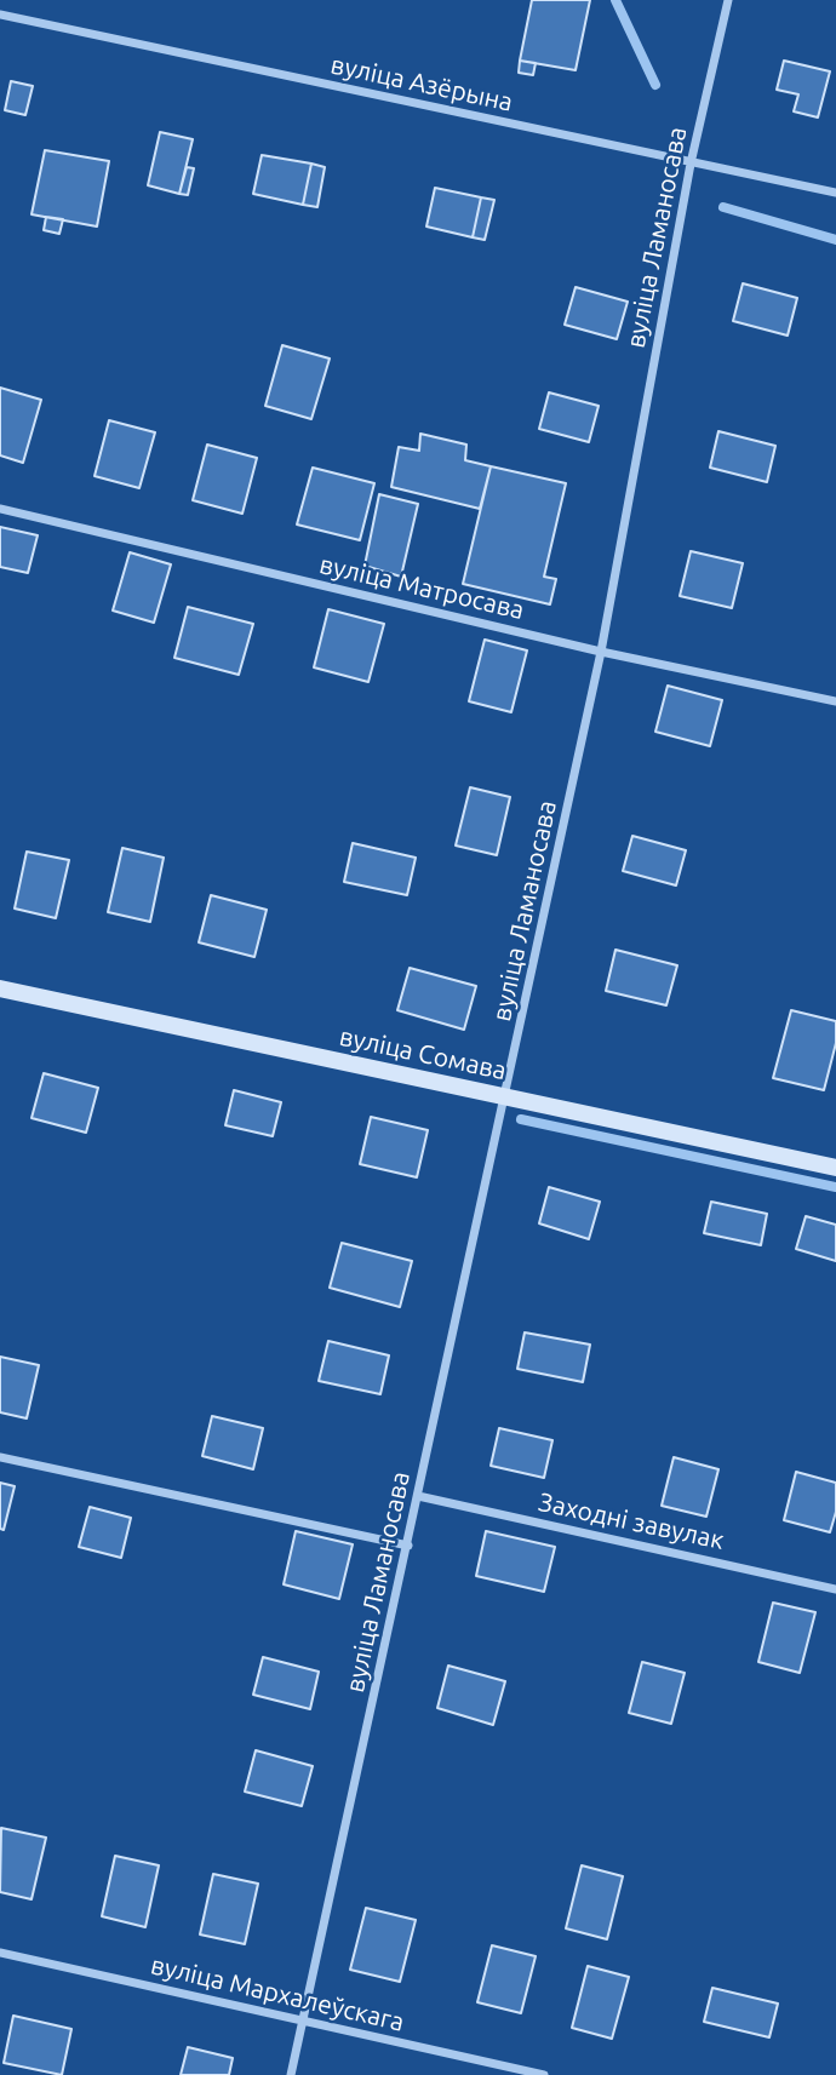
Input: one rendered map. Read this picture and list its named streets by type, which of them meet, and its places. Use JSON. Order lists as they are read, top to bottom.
{
  "streets": {
    "street": [
      "вуліца Азёрына",
      "вуліца Ламаносава",
      "вуліца Матросава",
      "вуліца Сомава",
      "Заходні завулак",
      "вуліца Мархалеўскага"
    ]
  },
  "crossings": [
    ["вуліца Азёрына", "вуліца Ламаносава"],
    ["вуліца Ламаносава", "вуліца Матросава"],
    ["вуліца Ламаносава", "вуліца Сомава"],
    ["вуліца Ламаносава", "Заходні завулак"],
    ["вуліца Ламаносава", "вуліца Мархалеўскага"]
  ]
}
